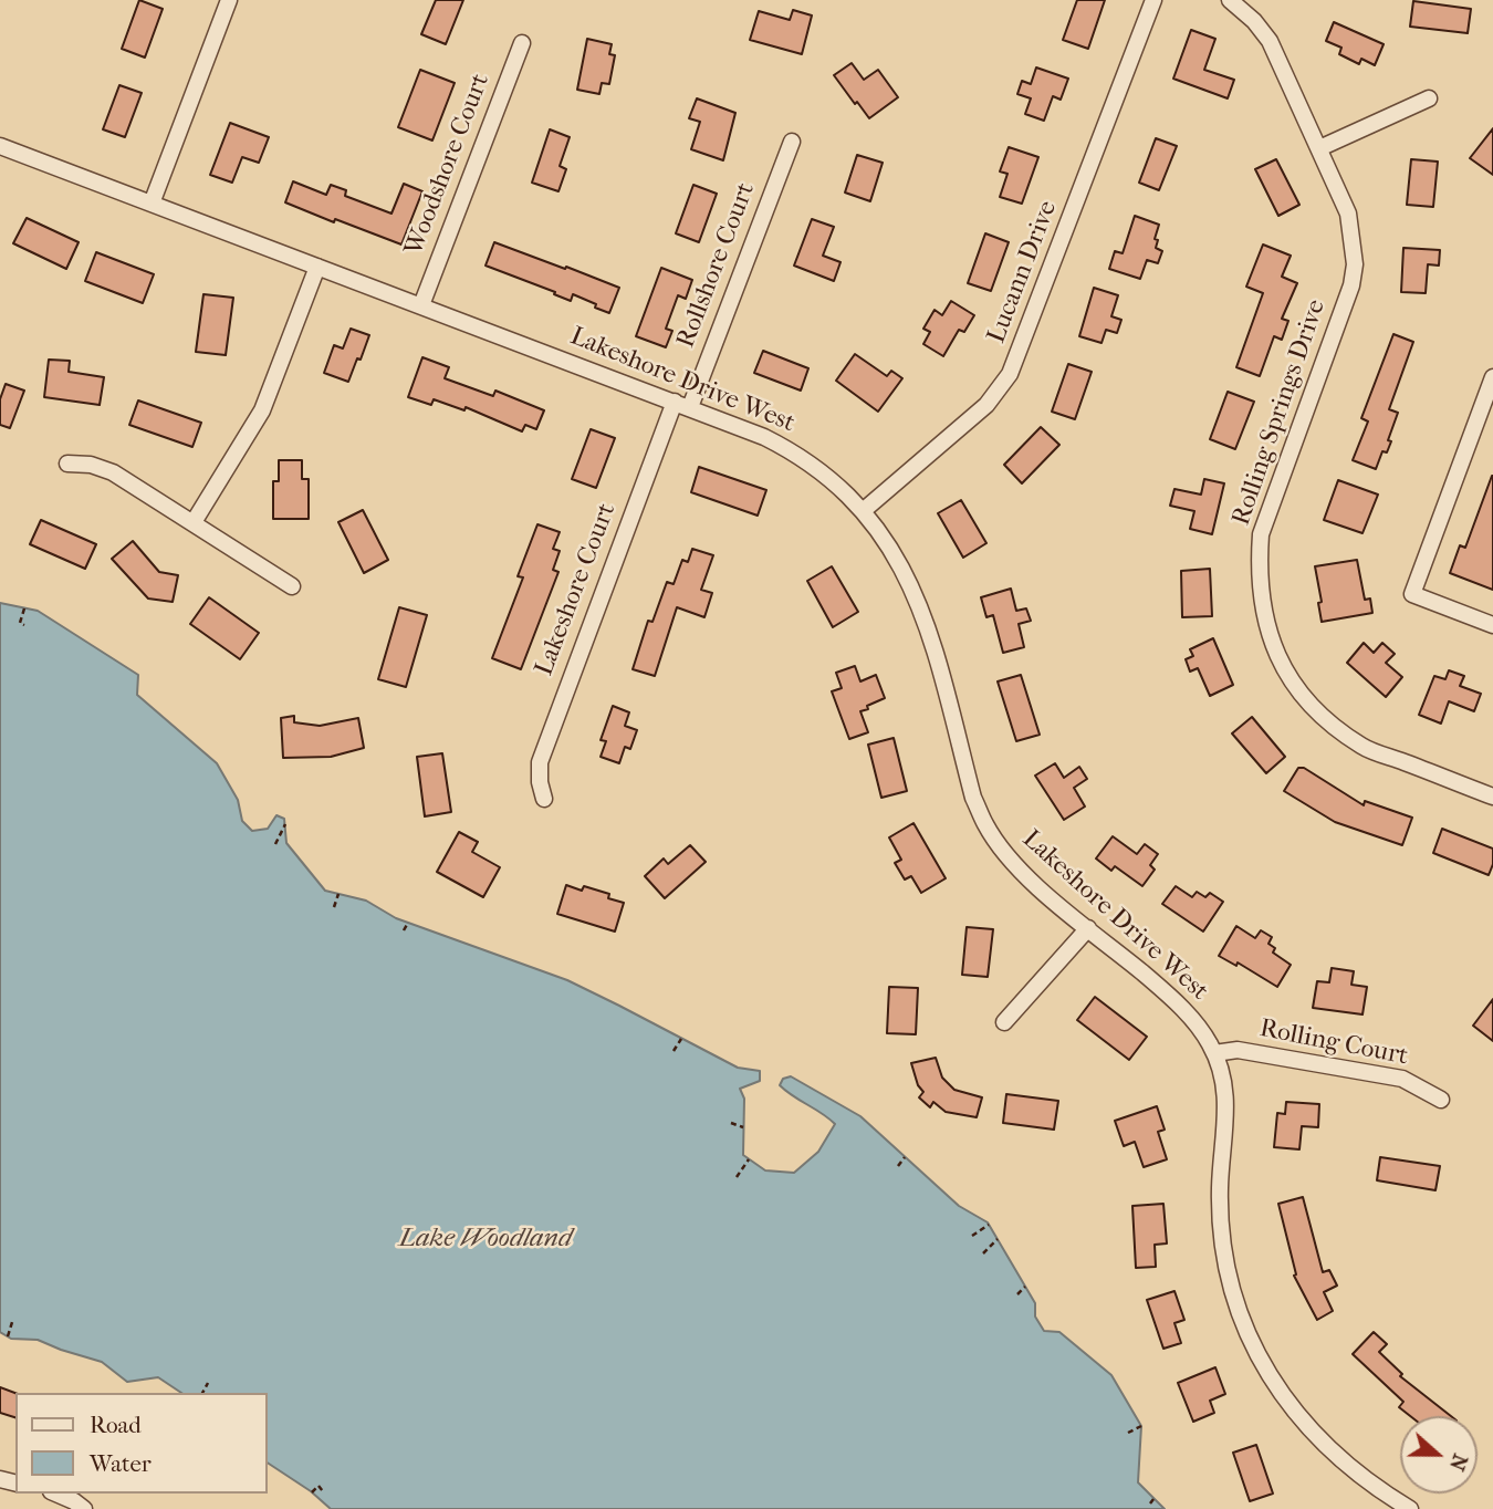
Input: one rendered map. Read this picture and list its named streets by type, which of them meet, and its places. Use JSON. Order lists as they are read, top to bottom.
{
  "streets": {
    "street": [
      "Woodshore Court",
      "Rollshore Court",
      "Lucann Drive",
      "Lakeshore Drive West",
      "Rolling Springs Drive",
      "Lakeshore Court",
      "Rolling Court"
    ]
  },
  "crossings": [
    ["Woodshore Court", "Lakeshore Drive West"],
    ["Rollshore Court", "Lakeshore Drive West"],
    ["Rollshore Court", "Lakeshore Court"],
    ["Lucann Drive", "Lakeshore Drive West"],
    ["Lakeshore Drive West", "Lakeshore Court"],
    ["Lakeshore Drive West", "Rolling Court"]
  ],
  "water": ["Lake Woodland"],
  "legend": ["Road", "Water"],
  "north": "right"
}
